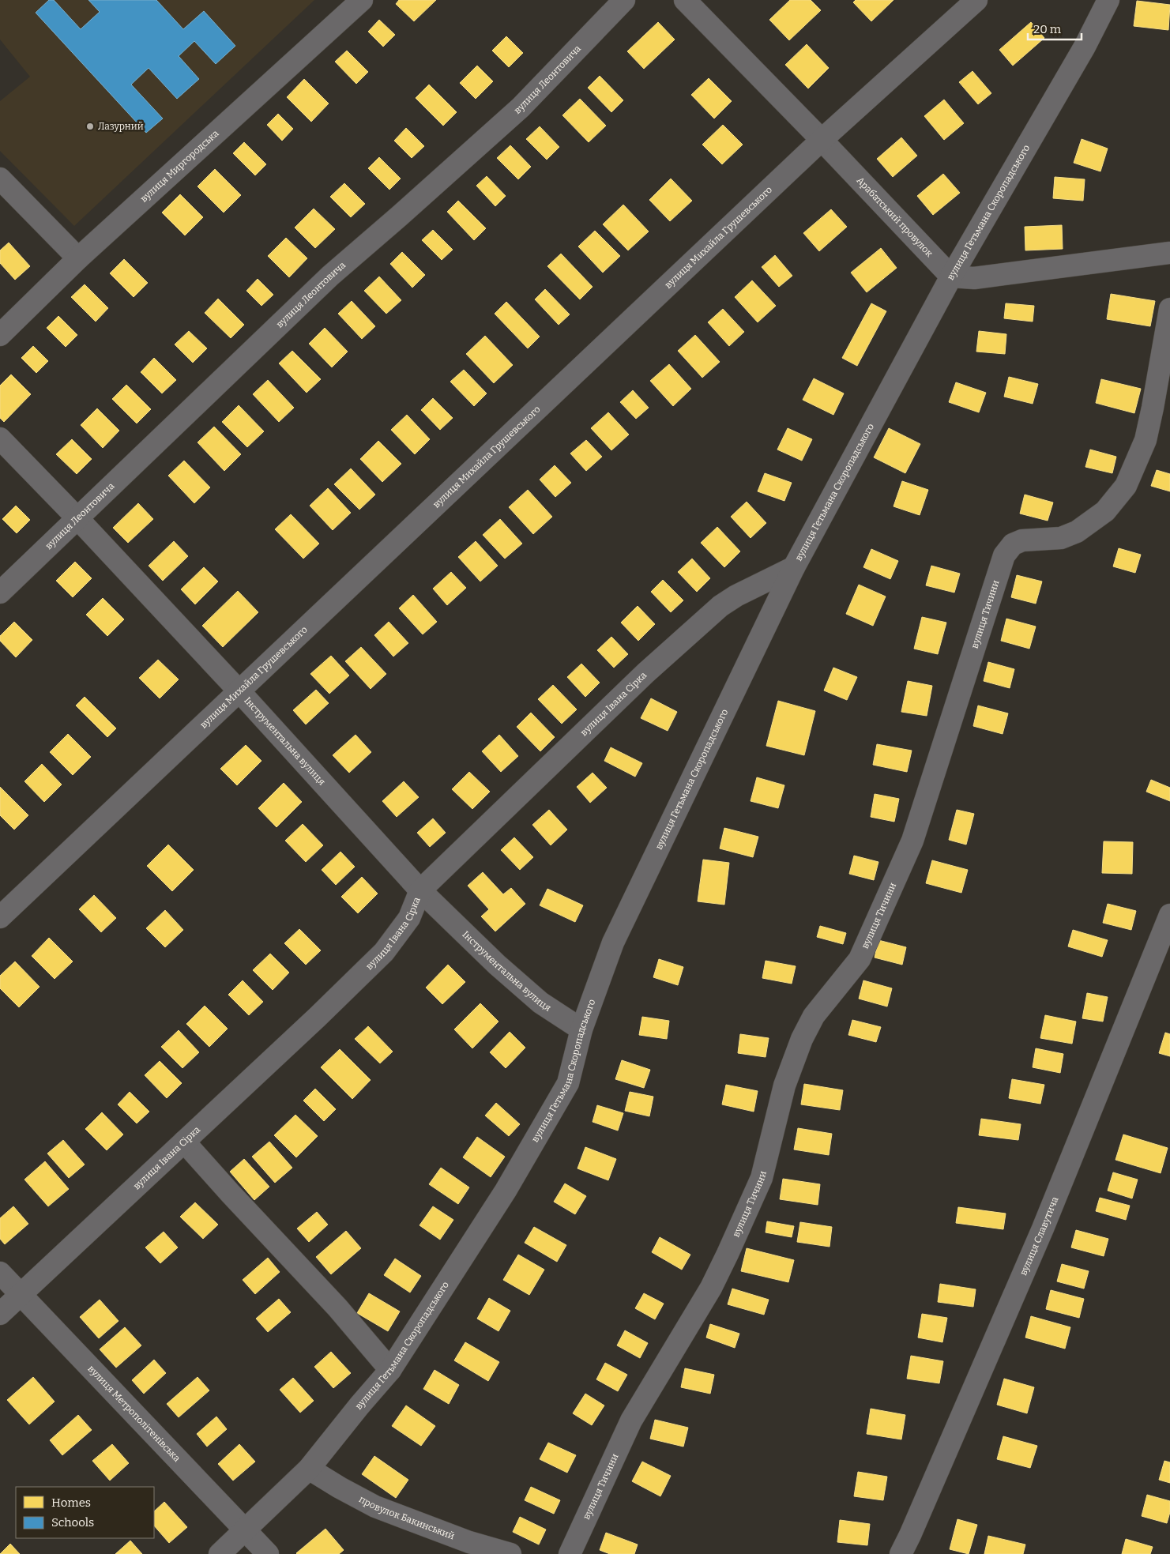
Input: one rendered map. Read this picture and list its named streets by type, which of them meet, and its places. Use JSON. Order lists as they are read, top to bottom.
{
  "streets": {
    "street": [
      "вулиця Леонтовича",
      "вулиця Миргородська",
      "вулиця Гетьмана Скоропадського",
      "Арабатський провулок",
      "вулиця Михайла Грушевського",
      "вулиця Тичини",
      "вулиця Івана Сірка",
      "Інструментальна вулиця",
      "вулиця Славутича",
      "вулиця Метрополітенівська",
      "провулок Бакинський"
    ]
  },
  "crossings": [
    ["вулиця Леонтовича", "Інструментальна вулиця"],
    ["вулиця Гетьмана Скоропадського", "Арабатський провулок"],
    ["вулиця Гетьмана Скоропадського", "вулиця Івана Сірка"],
    ["вулиця Гетьмана Скоропадського", "Інструментальна вулиця"],
    ["вулиця Гетьмана Скоропадського", "вулиця Метрополітенівська"],
    ["вулиця Гетьмана Скоропадського", "провулок Бакинський"],
    ["Арабатський провулок", "вулиця Михайла Грушевського"],
    ["вулиця Михайла Грушевського", "Інструментальна вулиця"],
    ["вулиця Івана Сірка", "Інструментальна вулиця"],
    ["вулиця Івана Сірка", "вулиця Метрополітенівська"]
  ],
  "places": ["Лазурний"],
  "legend": ["Homes", "Schools"],
  "scale_bar": "20 m"
}
